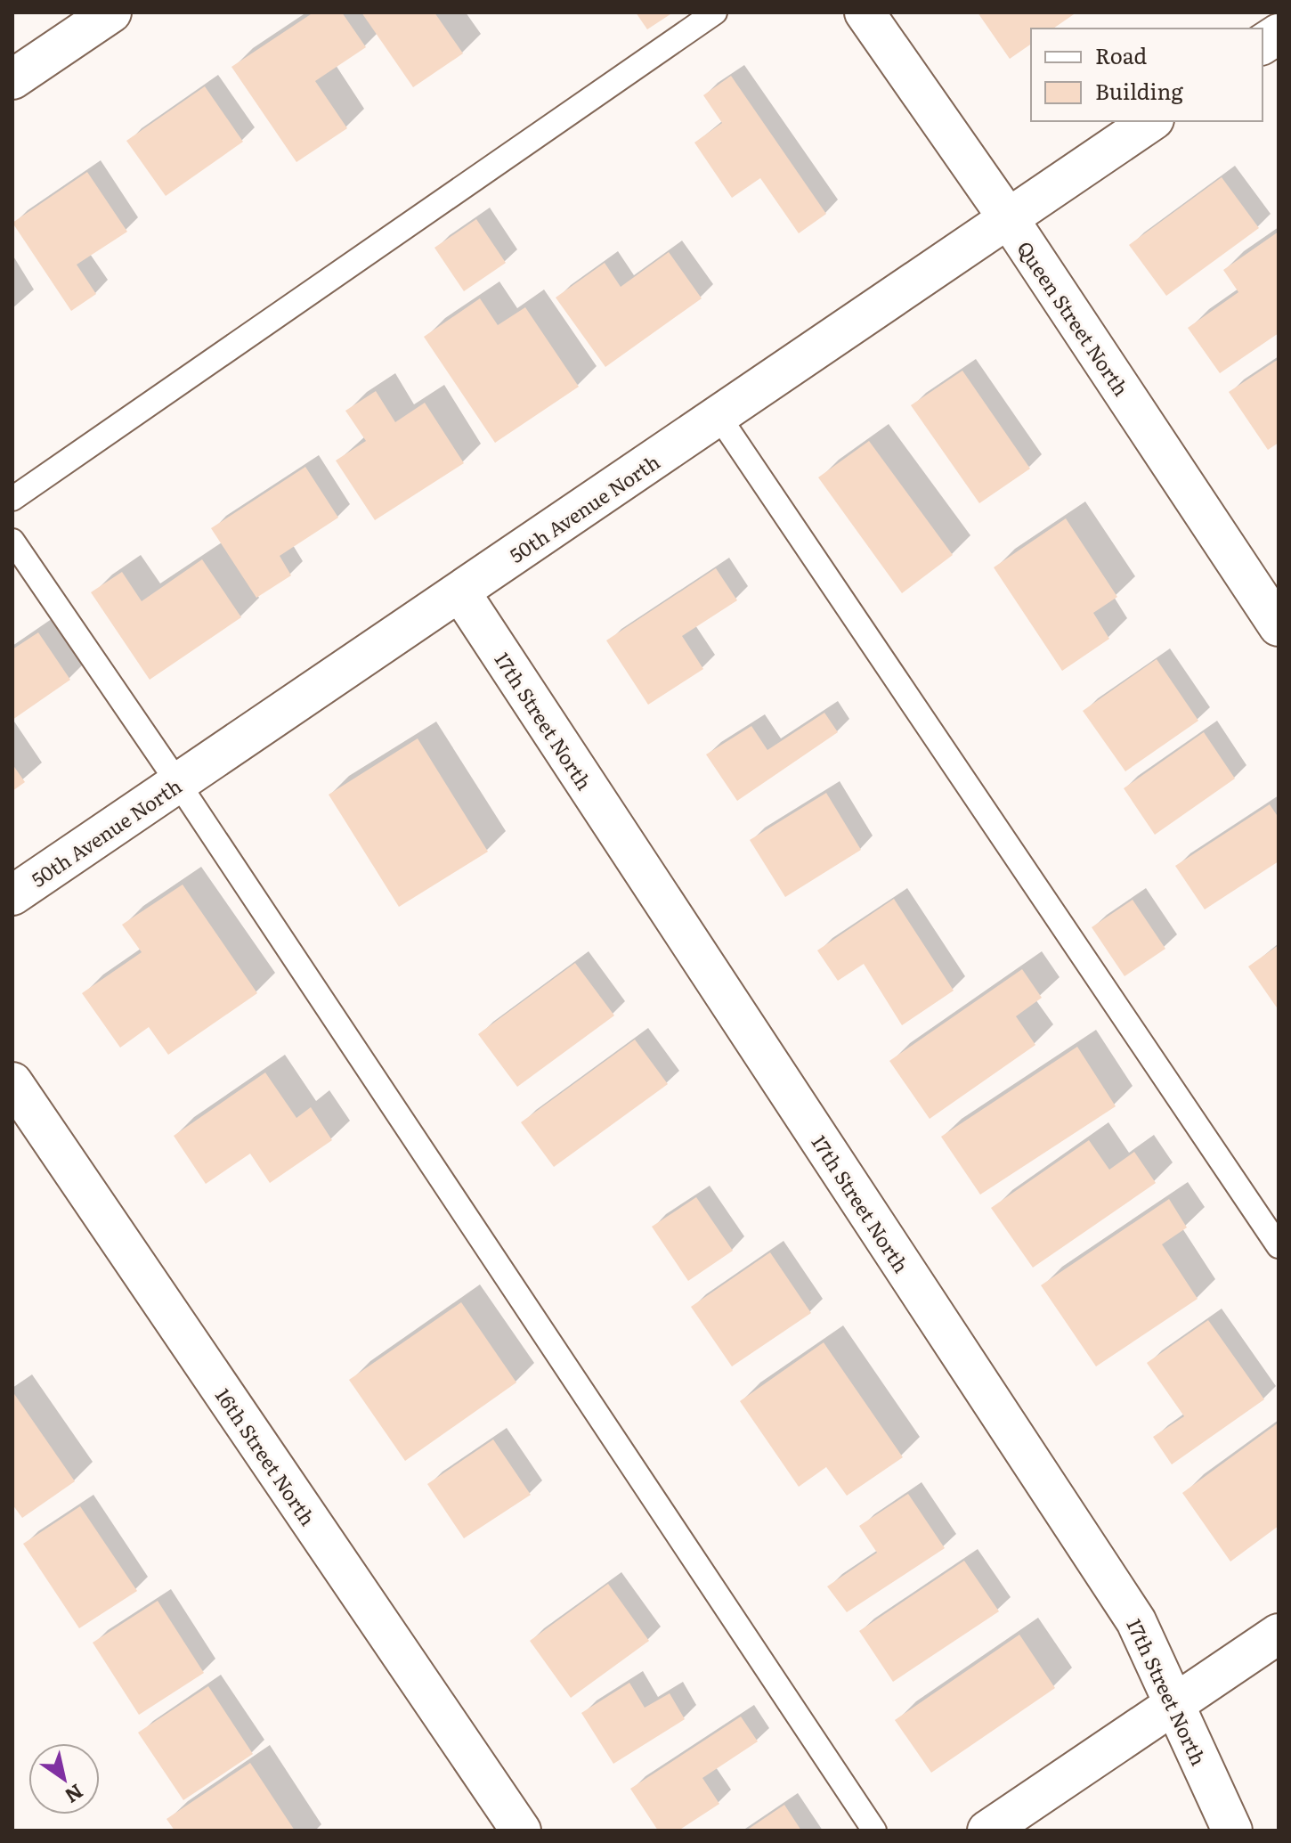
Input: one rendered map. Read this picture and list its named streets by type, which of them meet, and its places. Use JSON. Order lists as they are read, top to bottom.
{
  "streets": {
    "street": [
      "Queen Street North",
      "50th Avenue North",
      "17th Street North",
      "16th Street North"
    ]
  },
  "crossings": [
    ["Queen Street North", "50th Avenue North"],
    ["50th Avenue North", "17th Street North"]
  ],
  "legend": ["Road", "Building"],
  "north": "bottom right"
}
